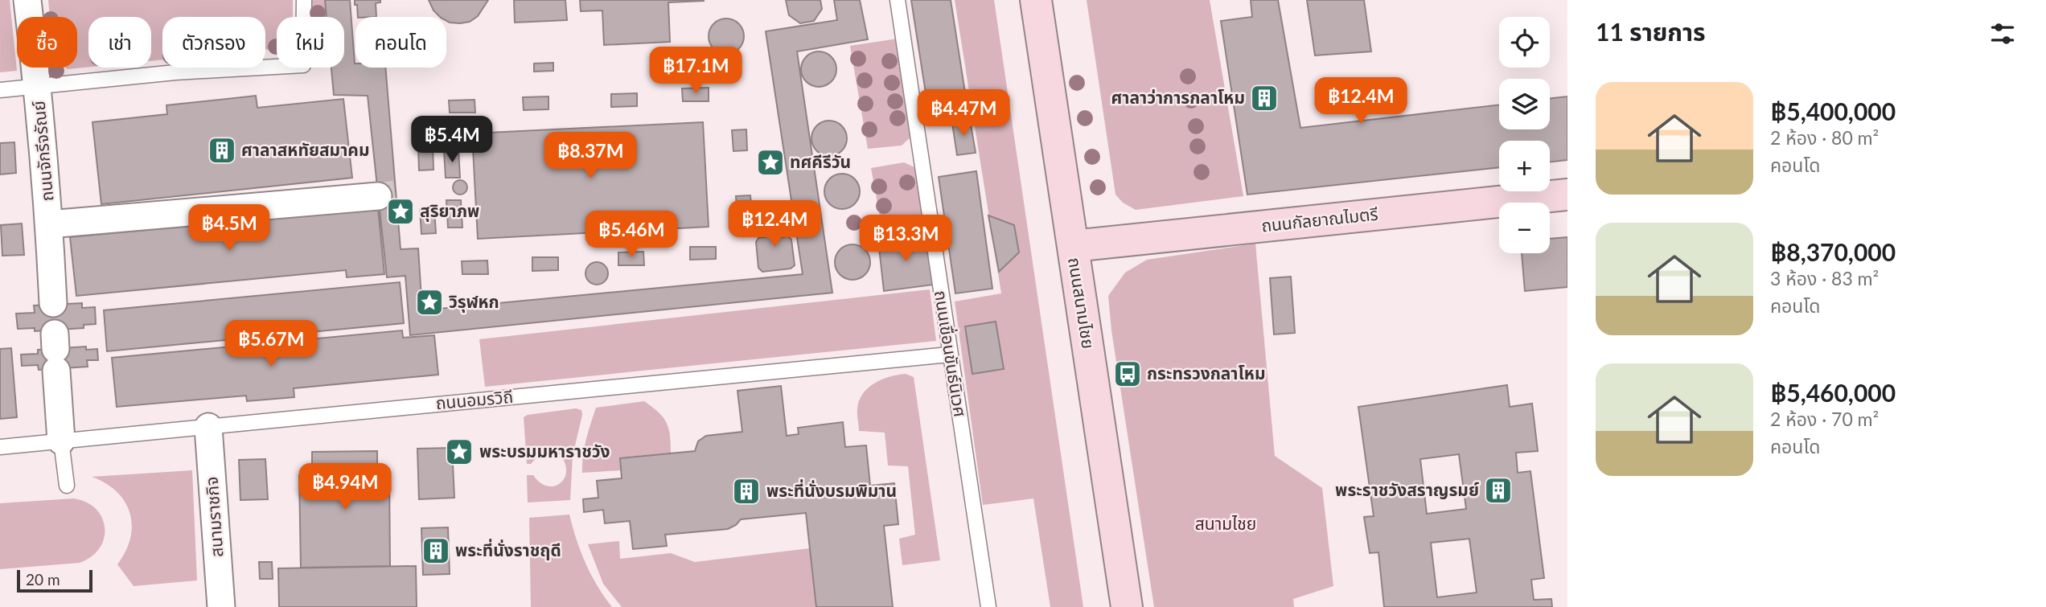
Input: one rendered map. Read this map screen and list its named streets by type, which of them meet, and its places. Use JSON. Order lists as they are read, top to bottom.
{
  "streets": {
    "main road": ["ถนนกัลยาณไมตรี", "ถนนสนามไชย"],
    "street": ["ถนนจักรีจรัณย์", "สนามราชกิจ"],
    "lane": ["ถนนเขื่อนขันธ์นิเวศ", "ถนนอมรวิถี"]
  },
  "crossings": [
    ["ถนนกัลยาณไมตรี", "ถนนสนามไชย"],
    ["ถนนเขื่อนขันธ์นิเวศ", "ถนนอมรวิถี"],
    ["ถนนอมรวิถี", "สนามราชกิจ"]
  ],
  "parks": ["สนามไชย"],
  "places": {
    "building": [
      "ศาลาว่าการกลาโหม",
      "ศาลาสหทัยสมาคม",
      "พระราชวังสราญรมย์",
      "พระที่นั่งบรมพิมาน",
      "พระที่นั่งราชฤดี"
    ],
    "place": [
      "ทศคีรีวัน",
      "สุริยาภพ",
      "วิรุฬหก",
      "พระบรมมหาราชวัง"
    ],
    "bus stop": ["กระทรวงกลาโหม"]
  },
  "scale_bar": "20 m",
  "page": {
    "heading": "11 รายการ",
    "map_buttons": ["+", "−"],
    "chip": [
      "ซื้อ",
      "เช่า",
      "ตัวกรอง",
      "ใหม่",
      "คอนโด"
    ],
    "price": [
      "฿17.1M",
      "฿12.4M",
      "฿4.47M",
      "฿5.4M",
      "฿8.37M",
      "฿12.4M",
      "฿4.5M",
      "฿5.46M",
      "฿13.3M",
      "฿5.67M",
      "฿4.94M"
    ],
    "list": [
      {
        "name": "฿5,400,000",
        "note": "2 ห้อง · 80 m² · คอนโด"
      },
      {
        "name": "฿8,370,000",
        "note": "3 ห้อง · 83 m² · คอนโด"
      },
      {
        "name": "฿5,460,000",
        "note": "2 ห้อง · 70 m² · คอนโด"
      }
    ],
    "scale": "20 m"
  }
}
